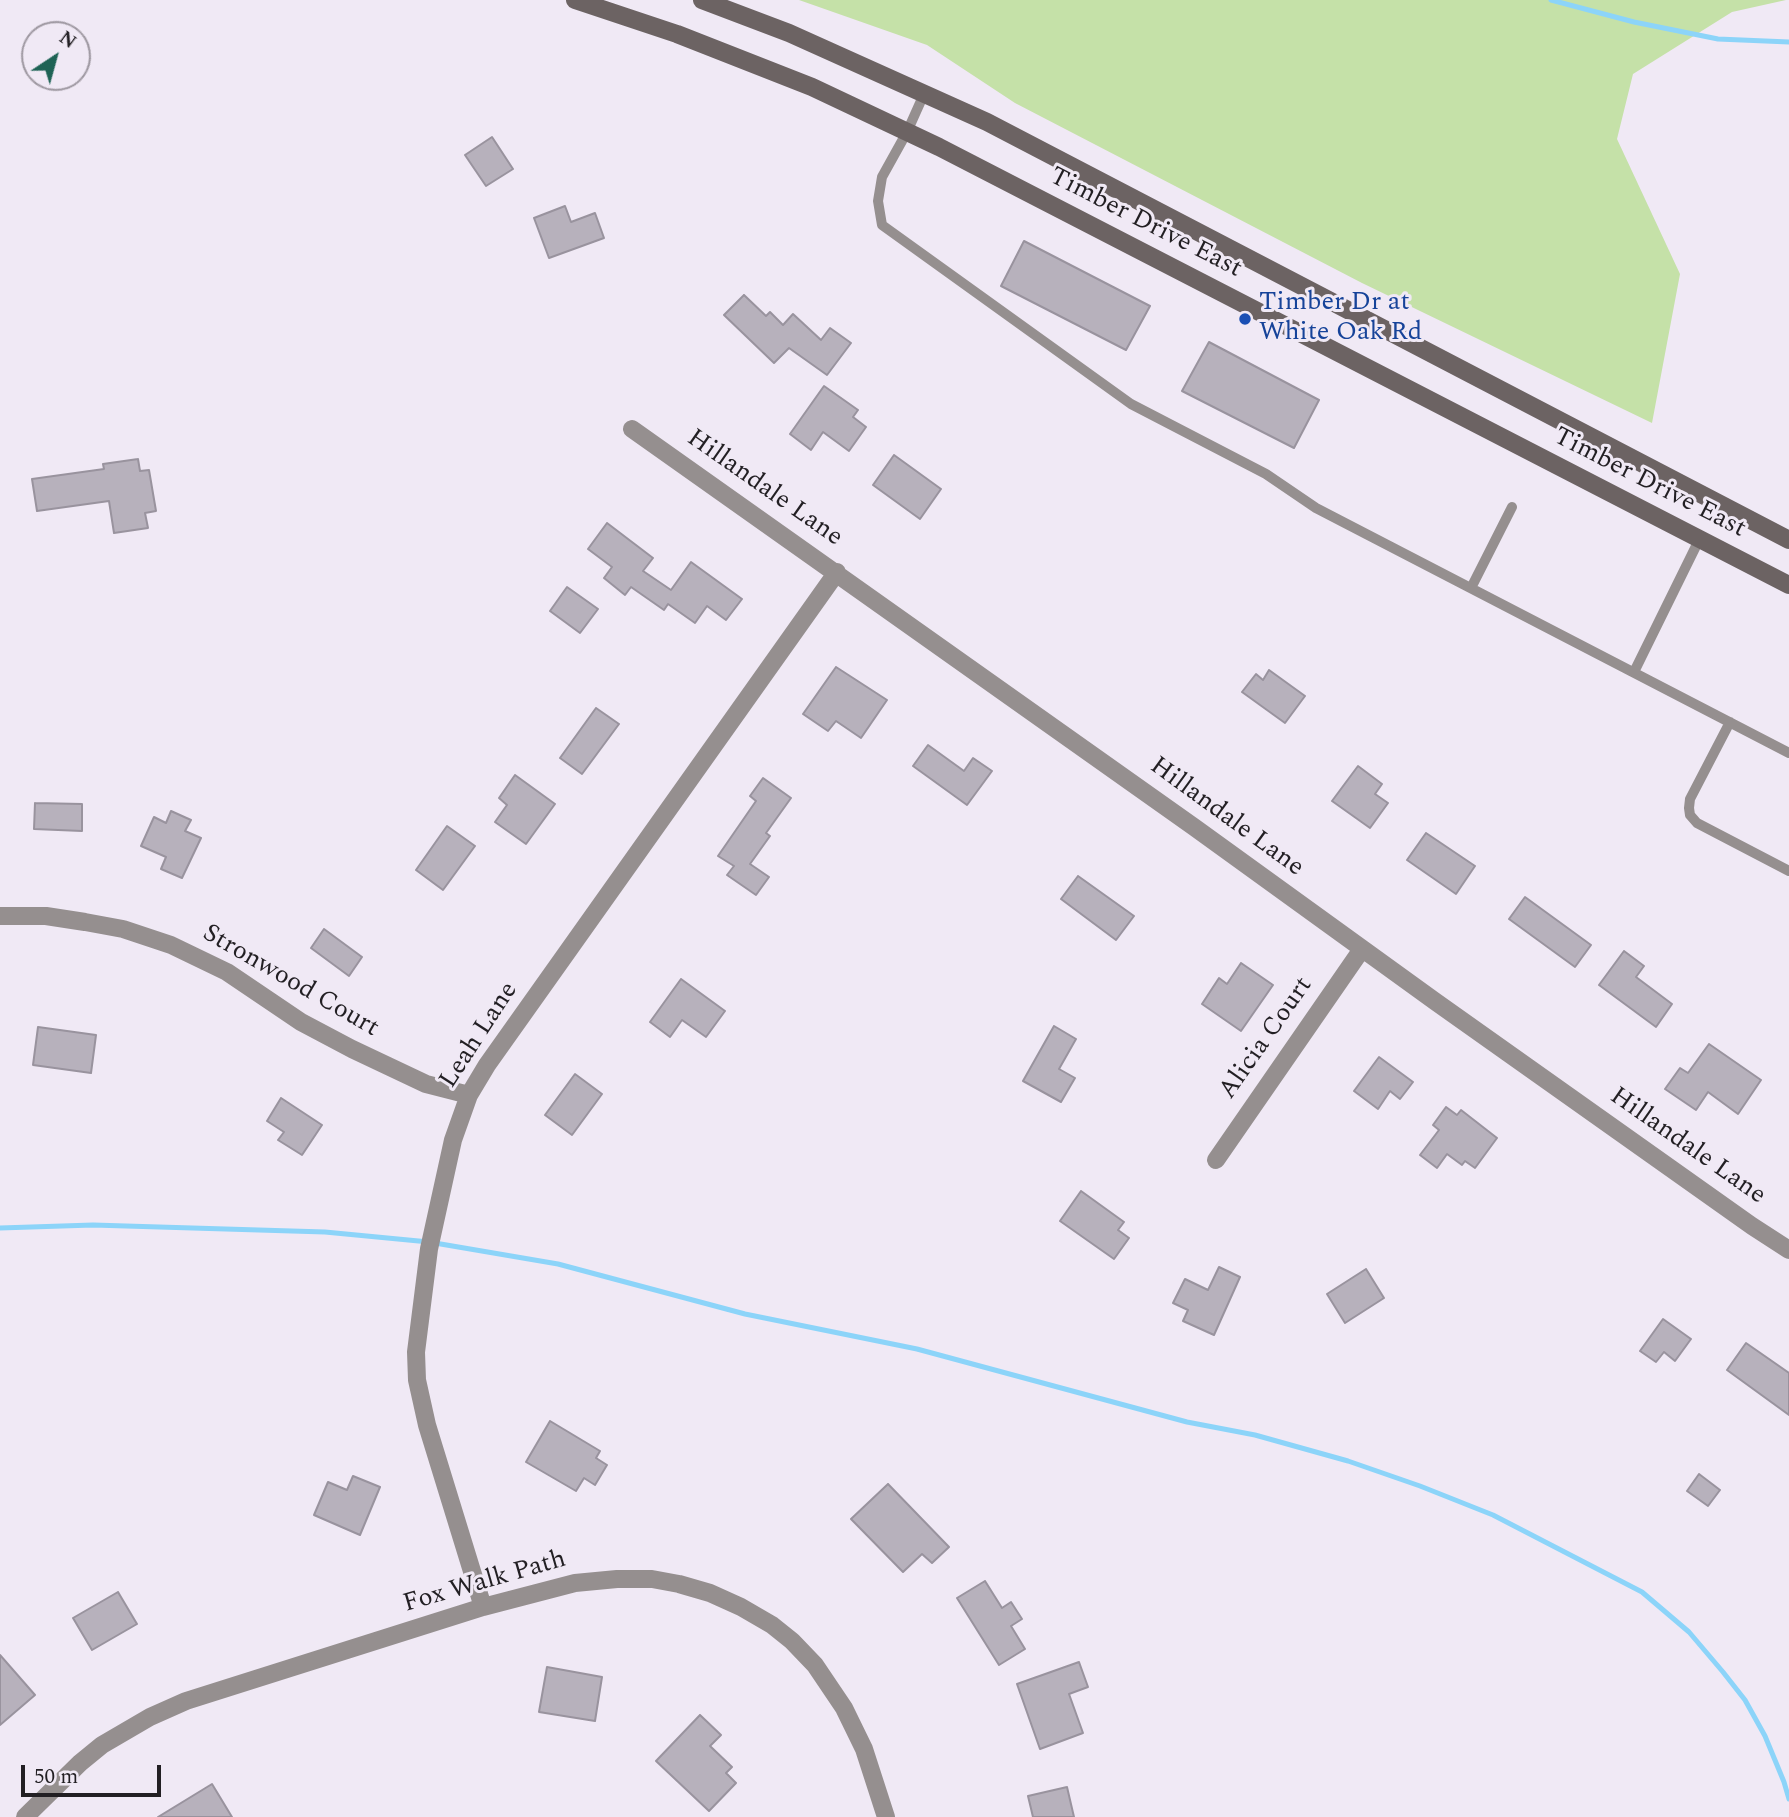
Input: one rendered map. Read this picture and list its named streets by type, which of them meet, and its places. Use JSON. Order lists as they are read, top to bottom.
{
  "streets": {
    "main road": ["Timber Drive East"],
    "street": [
      "Hillandale Lane",
      "Stronwood Court",
      "Leah Lane",
      "Alicia Court",
      "Fox Walk Path"
    ]
  },
  "crossings": [
    ["Hillandale Lane", "Leah Lane"],
    ["Hillandale Lane", "Alicia Court"],
    ["Stronwood Court", "Leah Lane"],
    ["Leah Lane", "Fox Walk Path"]
  ],
  "places": ["Timber Dr at White Oak Rd"],
  "scale_bar": "50 m",
  "north": "top right"
}
